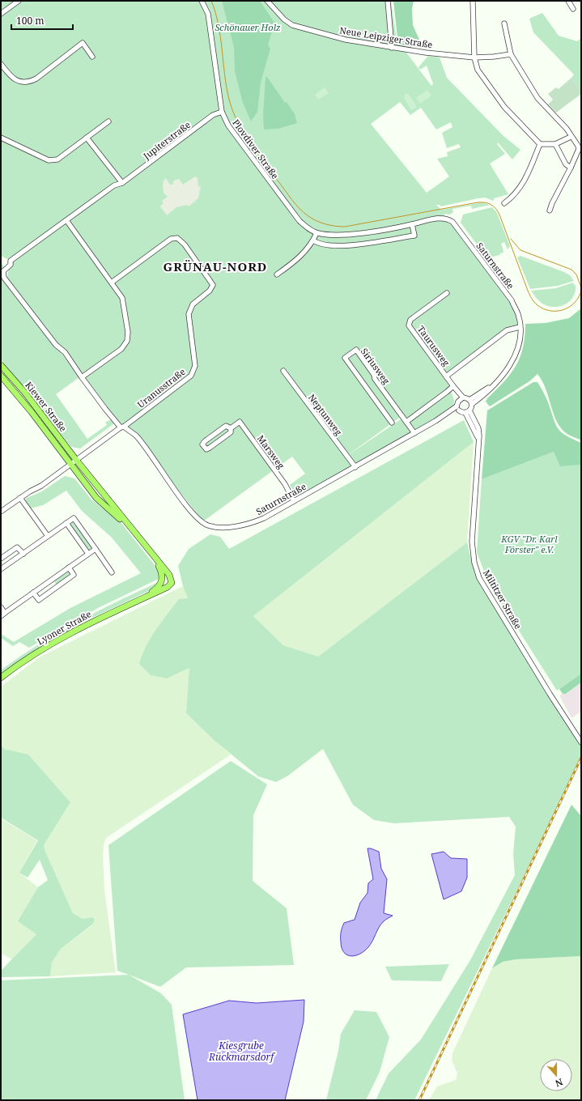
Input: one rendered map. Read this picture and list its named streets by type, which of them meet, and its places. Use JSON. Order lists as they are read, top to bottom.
{
  "streets": {
    "main road": ["Kiewer Straße", "Lyoner Straße"],
    "street": [
      "Neue Leipziger Straße",
      "Jupiterstraße",
      "Plovdiver Straße",
      "Saturnstraße",
      "Taurusweg",
      "Siriusweg",
      "Uranusstraße",
      "Neptunweg",
      "Marsweg",
      "Miltitzer Straße"
    ]
  },
  "crossings": [
    ["Jupiterstraße", "Plovdiver Straße"],
    ["Plovdiver Straße", "Saturnstraße"],
    ["Saturnstraße", "Siriusweg"],
    ["Saturnstraße", "Uranusstraße"],
    ["Saturnstraße", "Neptunweg"],
    ["Saturnstraße", "Marsweg"],
    ["Uranusstraße", "Kiewer Straße"],
    ["Kiewer Straße", "Lyoner Straße"]
  ],
  "districts": ["GRÜNAU-NORD"],
  "water": ["Kiesgrube Rückmarsdorf"],
  "parks": ["Schönauer Holz", "KGV \"Dr. Karl Förster\" e.V."],
  "scale_bar": "100 m",
  "north": "bottom"
}
